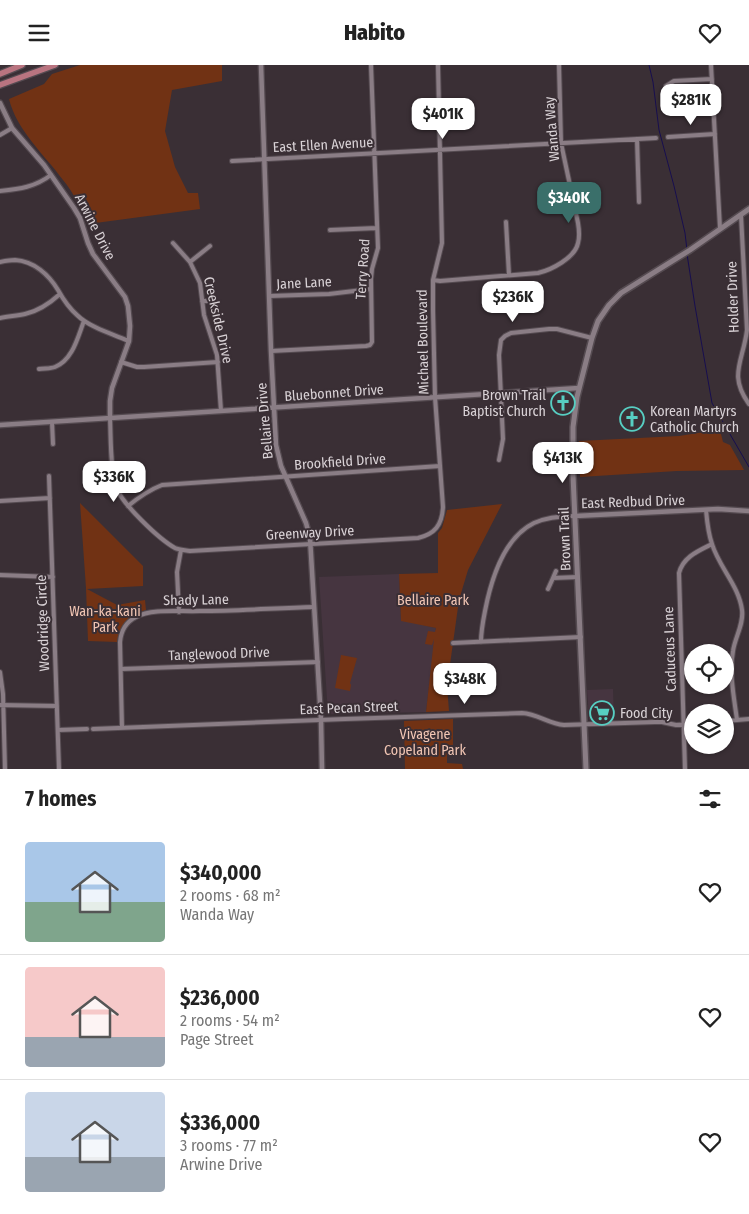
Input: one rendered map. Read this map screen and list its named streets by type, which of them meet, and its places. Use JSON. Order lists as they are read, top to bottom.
{
  "streets": {
    "main road": ["Brown Trail"],
    "street": [
      "Wanda Way",
      "East Ellen Avenue",
      "Arwine Drive",
      "Terry Road",
      "Jane Lane",
      "Holder Drive",
      "Creekside Drive",
      "Michael Boulevard",
      "Bluebonnet Drive",
      "Bellaire Drive",
      "Brookfield Drive",
      "East Redbud Drive",
      "Greenway Drive",
      "Shady Lane",
      "Woodridge Circle",
      "Caduceus Lane",
      "Tanglewood Drive",
      "East Pecan Street"
    ]
  },
  "crossings": [
    ["Wanda Way", "East Ellen Avenue"],
    ["Wanda Way", "Michael Boulevard"],
    ["East Ellen Avenue", "Terry Road"],
    ["East Ellen Avenue", "Michael Boulevard"],
    ["East Ellen Avenue", "Bellaire Drive"],
    ["Arwine Drive", "Bluebonnet Drive"],
    ["Arwine Drive", "Brookfield Drive"],
    ["Arwine Drive", "Greenway Drive"],
    ["Terry Road", "Jane Lane"],
    ["Terry Road", "Bellaire Drive"],
    ["Jane Lane", "Bellaire Drive"],
    ["Holder Drive", "Brown Trail"],
    ["Creekside Drive", "Bluebonnet Drive"],
    ["Michael Boulevard", "Bluebonnet Drive"],
    ["Michael Boulevard", "Brookfield Drive"],
    ["Michael Boulevard", "Greenway Drive"],
    ["Bluebonnet Drive", "Bellaire Drive"],
    ["Bluebonnet Drive", "Brown Trail"],
    ["Bellaire Drive", "Brookfield Drive"],
    ["Bellaire Drive", "Greenway Drive"],
    ["Bellaire Drive", "Shady Lane"],
    ["Bellaire Drive", "Tanglewood Drive"],
    ["Bellaire Drive", "East Pecan Street"],
    ["East Redbud Drive", "Brown Trail"],
    ["Brown Trail", "East Pecan Street"],
    ["Shady Lane", "Tanglewood Drive"],
    ["Shady Lane", "East Pecan Street"],
    ["Caduceus Lane", "East Pecan Street"]
  ],
  "parks": ["Bellaire Park", "Wan-ka-kani Park", "Vivagene Copeland Park"],
  "places": {
    "church": ["Brown Trail Baptist Church", "Korean Martyrs Catholic Church"],
    "supermarket": ["Food City"]
  },
  "page": {
    "header": "Habito",
    "price": [
      "$281K",
      "$401K",
      "$340K",
      "$236K",
      "$413K",
      "$336K",
      "$348K"
    ],
    "heading": "7 homes",
    "list": [
      {
        "name": "$340,000",
        "note": "2 rooms · 68 m² · Wanda Way"
      },
      {
        "name": "$236,000",
        "note": "2 rooms · 54 m² · Page Street"
      },
      {
        "name": "$336,000",
        "note": "3 rooms · 77 m² · Arwine Drive"
      }
    ]
  }
}
